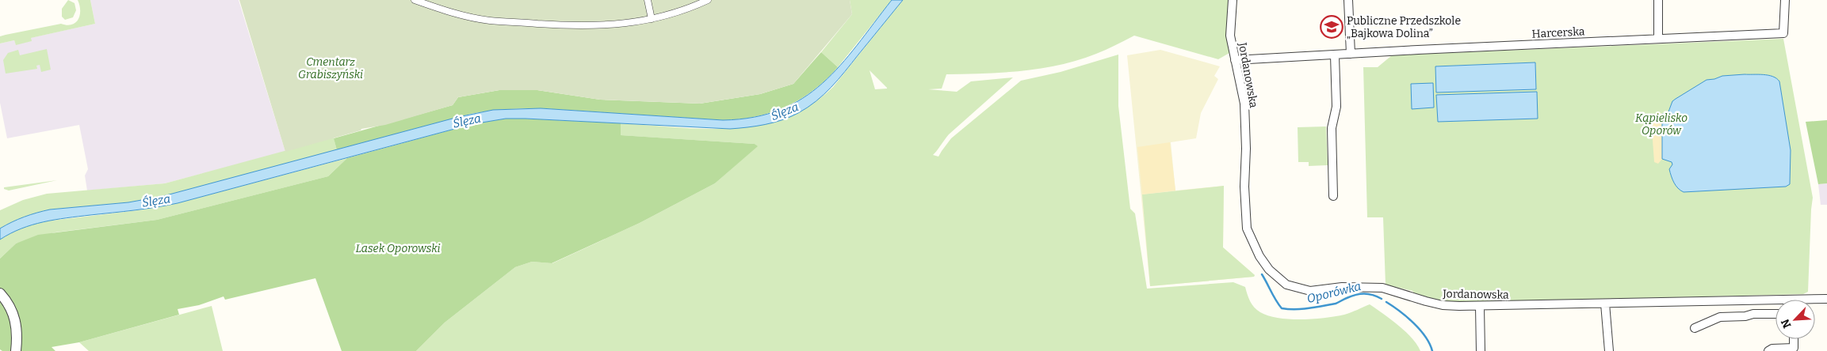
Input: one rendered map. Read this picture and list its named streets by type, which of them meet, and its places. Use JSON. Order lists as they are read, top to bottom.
{
  "streets": {
    "street": ["Harcerska", "Jordanowska"]
  },
  "crossings": [
    ["Harcerska", "Jordanowska"]
  ],
  "water": ["Ślęza", "Oporówka"],
  "parks": ["Cmentarz Grabiszyński", "Kąpielisko Oporów", "Lasek Oporowski"],
  "places": {
    "school or university": ["Publiczne Przedszkole „Bajkowa Dolina”"]
  },
  "north": "bottom left"
}
